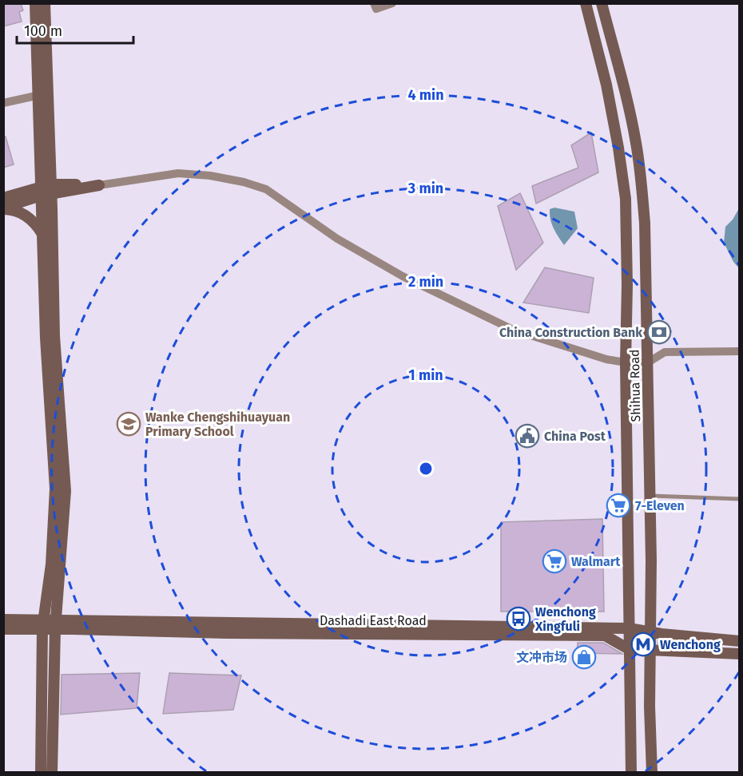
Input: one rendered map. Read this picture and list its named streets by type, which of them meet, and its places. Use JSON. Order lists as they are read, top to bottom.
{
  "streets": {
    "main road": ["Shihua Road", "Dashadi East Road"]
  },
  "crossings": [
    ["Shihua Road", "Dashadi East Road"]
  ],
  "places": {
    "bank": ["China Construction Bank"],
    "school or university": ["Wanke Chengshihuayuan Primary School"],
    "public building": ["China Post"],
    "supermarket": ["7-Eleven", "Walmart"],
    "bus stop": ["Wenchong Xingfuli"],
    "metro station": ["Wenchong"],
    "shop": ["文冲市场"]
  },
  "scale_bar": "100 m",
  "rings": [
    "4 min",
    "3 min",
    "2 min",
    "1 min"
  ]
}
